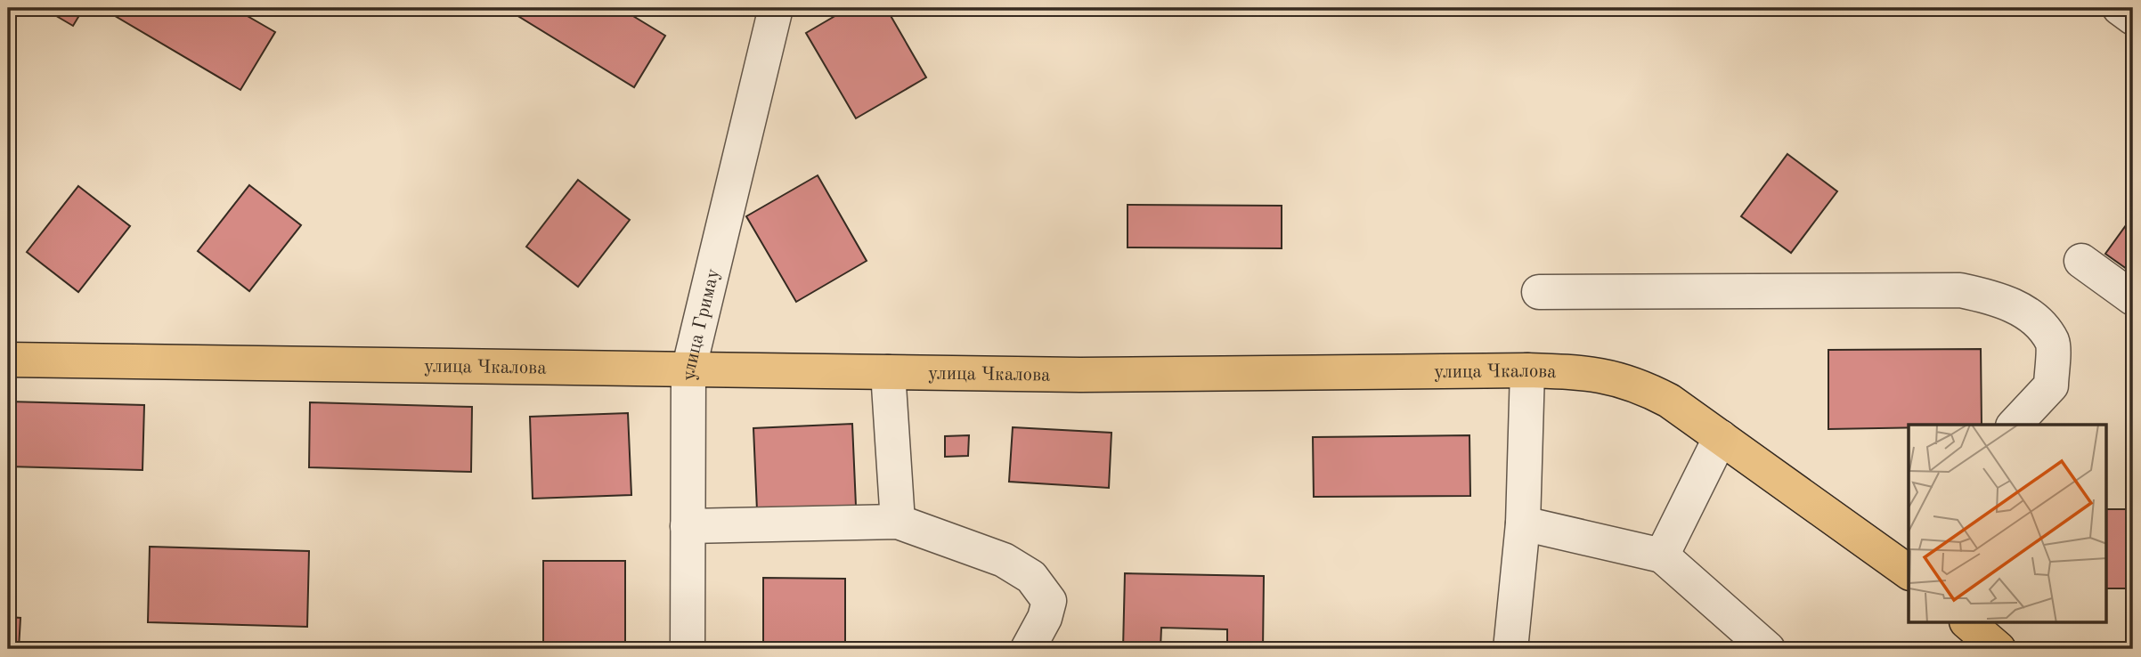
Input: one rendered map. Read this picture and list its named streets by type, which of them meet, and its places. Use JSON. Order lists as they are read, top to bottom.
{
  "streets": {
    "main road": ["улица Чкалова"],
    "street": ["улица Гримау"]
  },
  "crossings": [
    ["улица Гримау", "улица Чкалова"]
  ]
}
